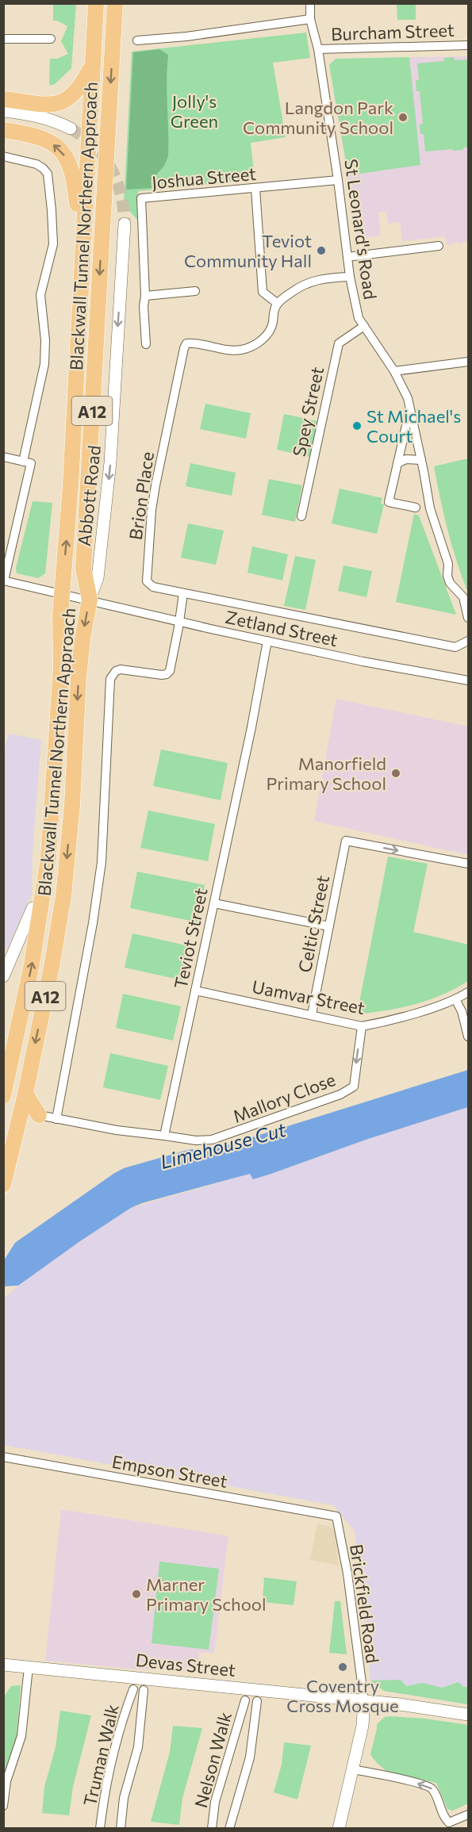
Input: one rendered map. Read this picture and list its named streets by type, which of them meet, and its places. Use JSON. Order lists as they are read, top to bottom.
{
  "streets": {
    "highway": ["Blackwall Tunnel Northern Approach", "A12"],
    "main road": ["Abbott Road", "Devas Street"],
    "street": [
      "Burcham Street",
      "Joshua Street",
      "St Leonard's Road",
      "Spey Street",
      "Brion Place",
      "Zetland Street",
      "Celtic Street",
      "Teviot Street",
      "Uamvar Street",
      "Mallory Close",
      "Empson Street",
      "Brickfield Road",
      "Truman Walk",
      "Nelson Walk"
    ]
  },
  "crossings": [
    ["Burcham Street", "St Leonard's Road"],
    ["Joshua Street", "St Leonard's Road"],
    ["Blackwall Tunnel Northern Approach", "A12"],
    ["Blackwall Tunnel Northern Approach", "Abbott Road"],
    ["Blackwall Tunnel Northern Approach", "Zetland Street"],
    ["St Leonard's Road", "Spey Street"],
    ["Abbott Road", "Zetland Street"],
    ["Brion Place", "Zetland Street"],
    ["Zetland Street", "Teviot Street"],
    ["Celtic Street", "Uamvar Street"],
    ["Teviot Street", "Uamvar Street"],
    ["Teviot Street", "Mallory Close"],
    ["Uamvar Street", "Mallory Close"],
    ["Empson Street", "Brickfield Road"],
    ["Brickfield Road", "Devas Street"]
  ],
  "one_way": ["Abbott Road", "Mallory Close"],
  "water": ["Limehouse Cut"],
  "parks": ["Jolly's Green"],
  "places": [
    "Langdon Park Community School",
    "Teviot Community Hall",
    "St Michael's Court",
    "Manorfield Primary School",
    "Marner Primary School",
    "Coventry Cross Mosque"
  ]
}
